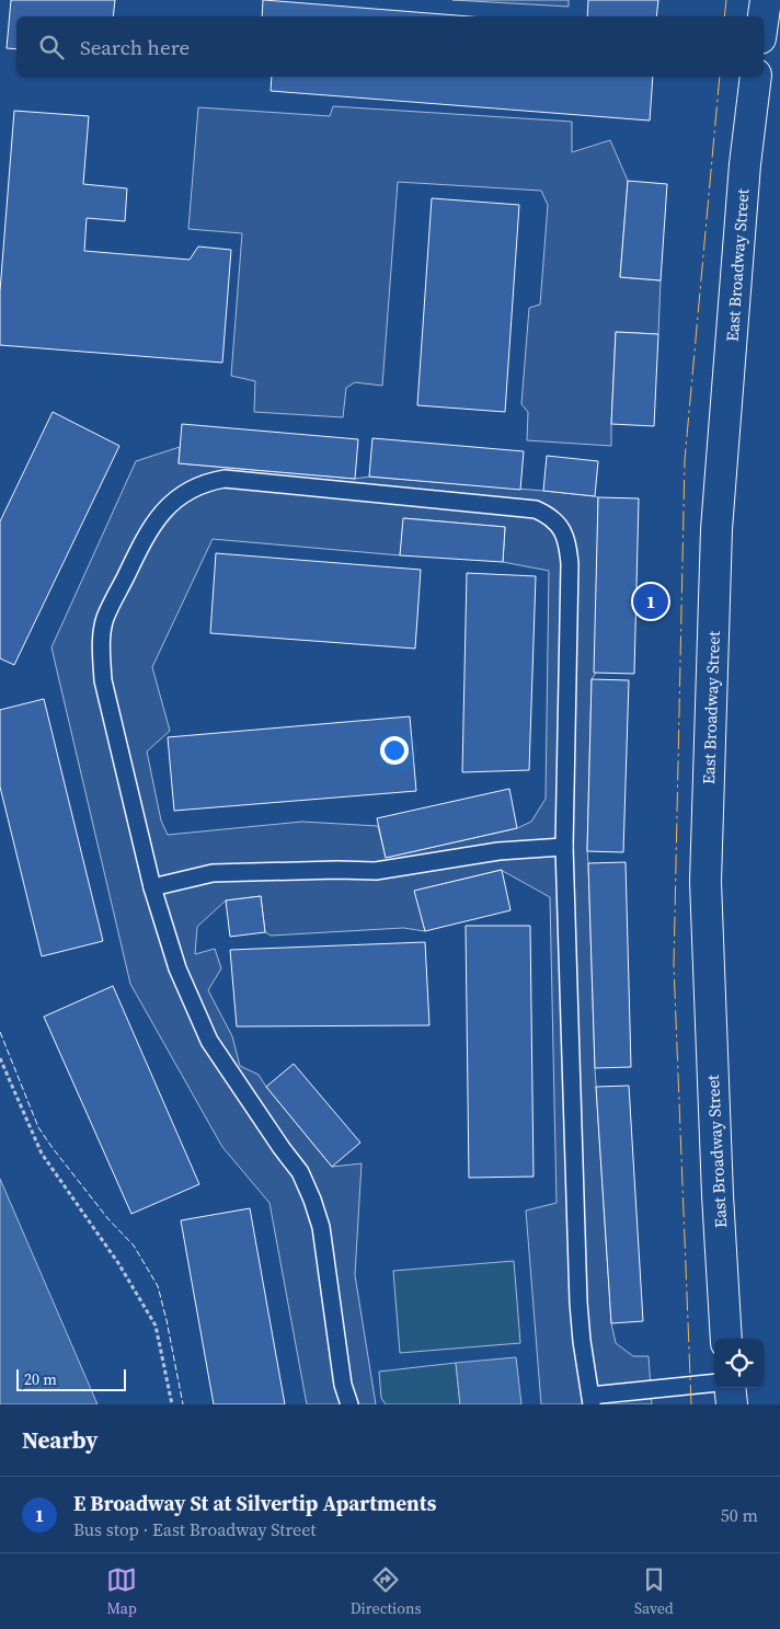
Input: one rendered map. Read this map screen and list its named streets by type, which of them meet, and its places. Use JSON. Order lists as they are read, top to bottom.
{
  "streets": {
    "main road": ["East Broadway Street"]
  },
  "scale_bar": "20 m",
  "page": {
    "search": "Search here",
    "pins": "1",
    "scale": "20 m",
    "heading": "Nearby",
    "list": [
      {
        "mark": "1",
        "name": "E Broadway St at Silvertip Apartments",
        "note": "Bus stop · East Broadway Street",
        "value": "50 m"
      }
    ],
    "nav": ["Map", "Directions", "Saved"]
  }
}
